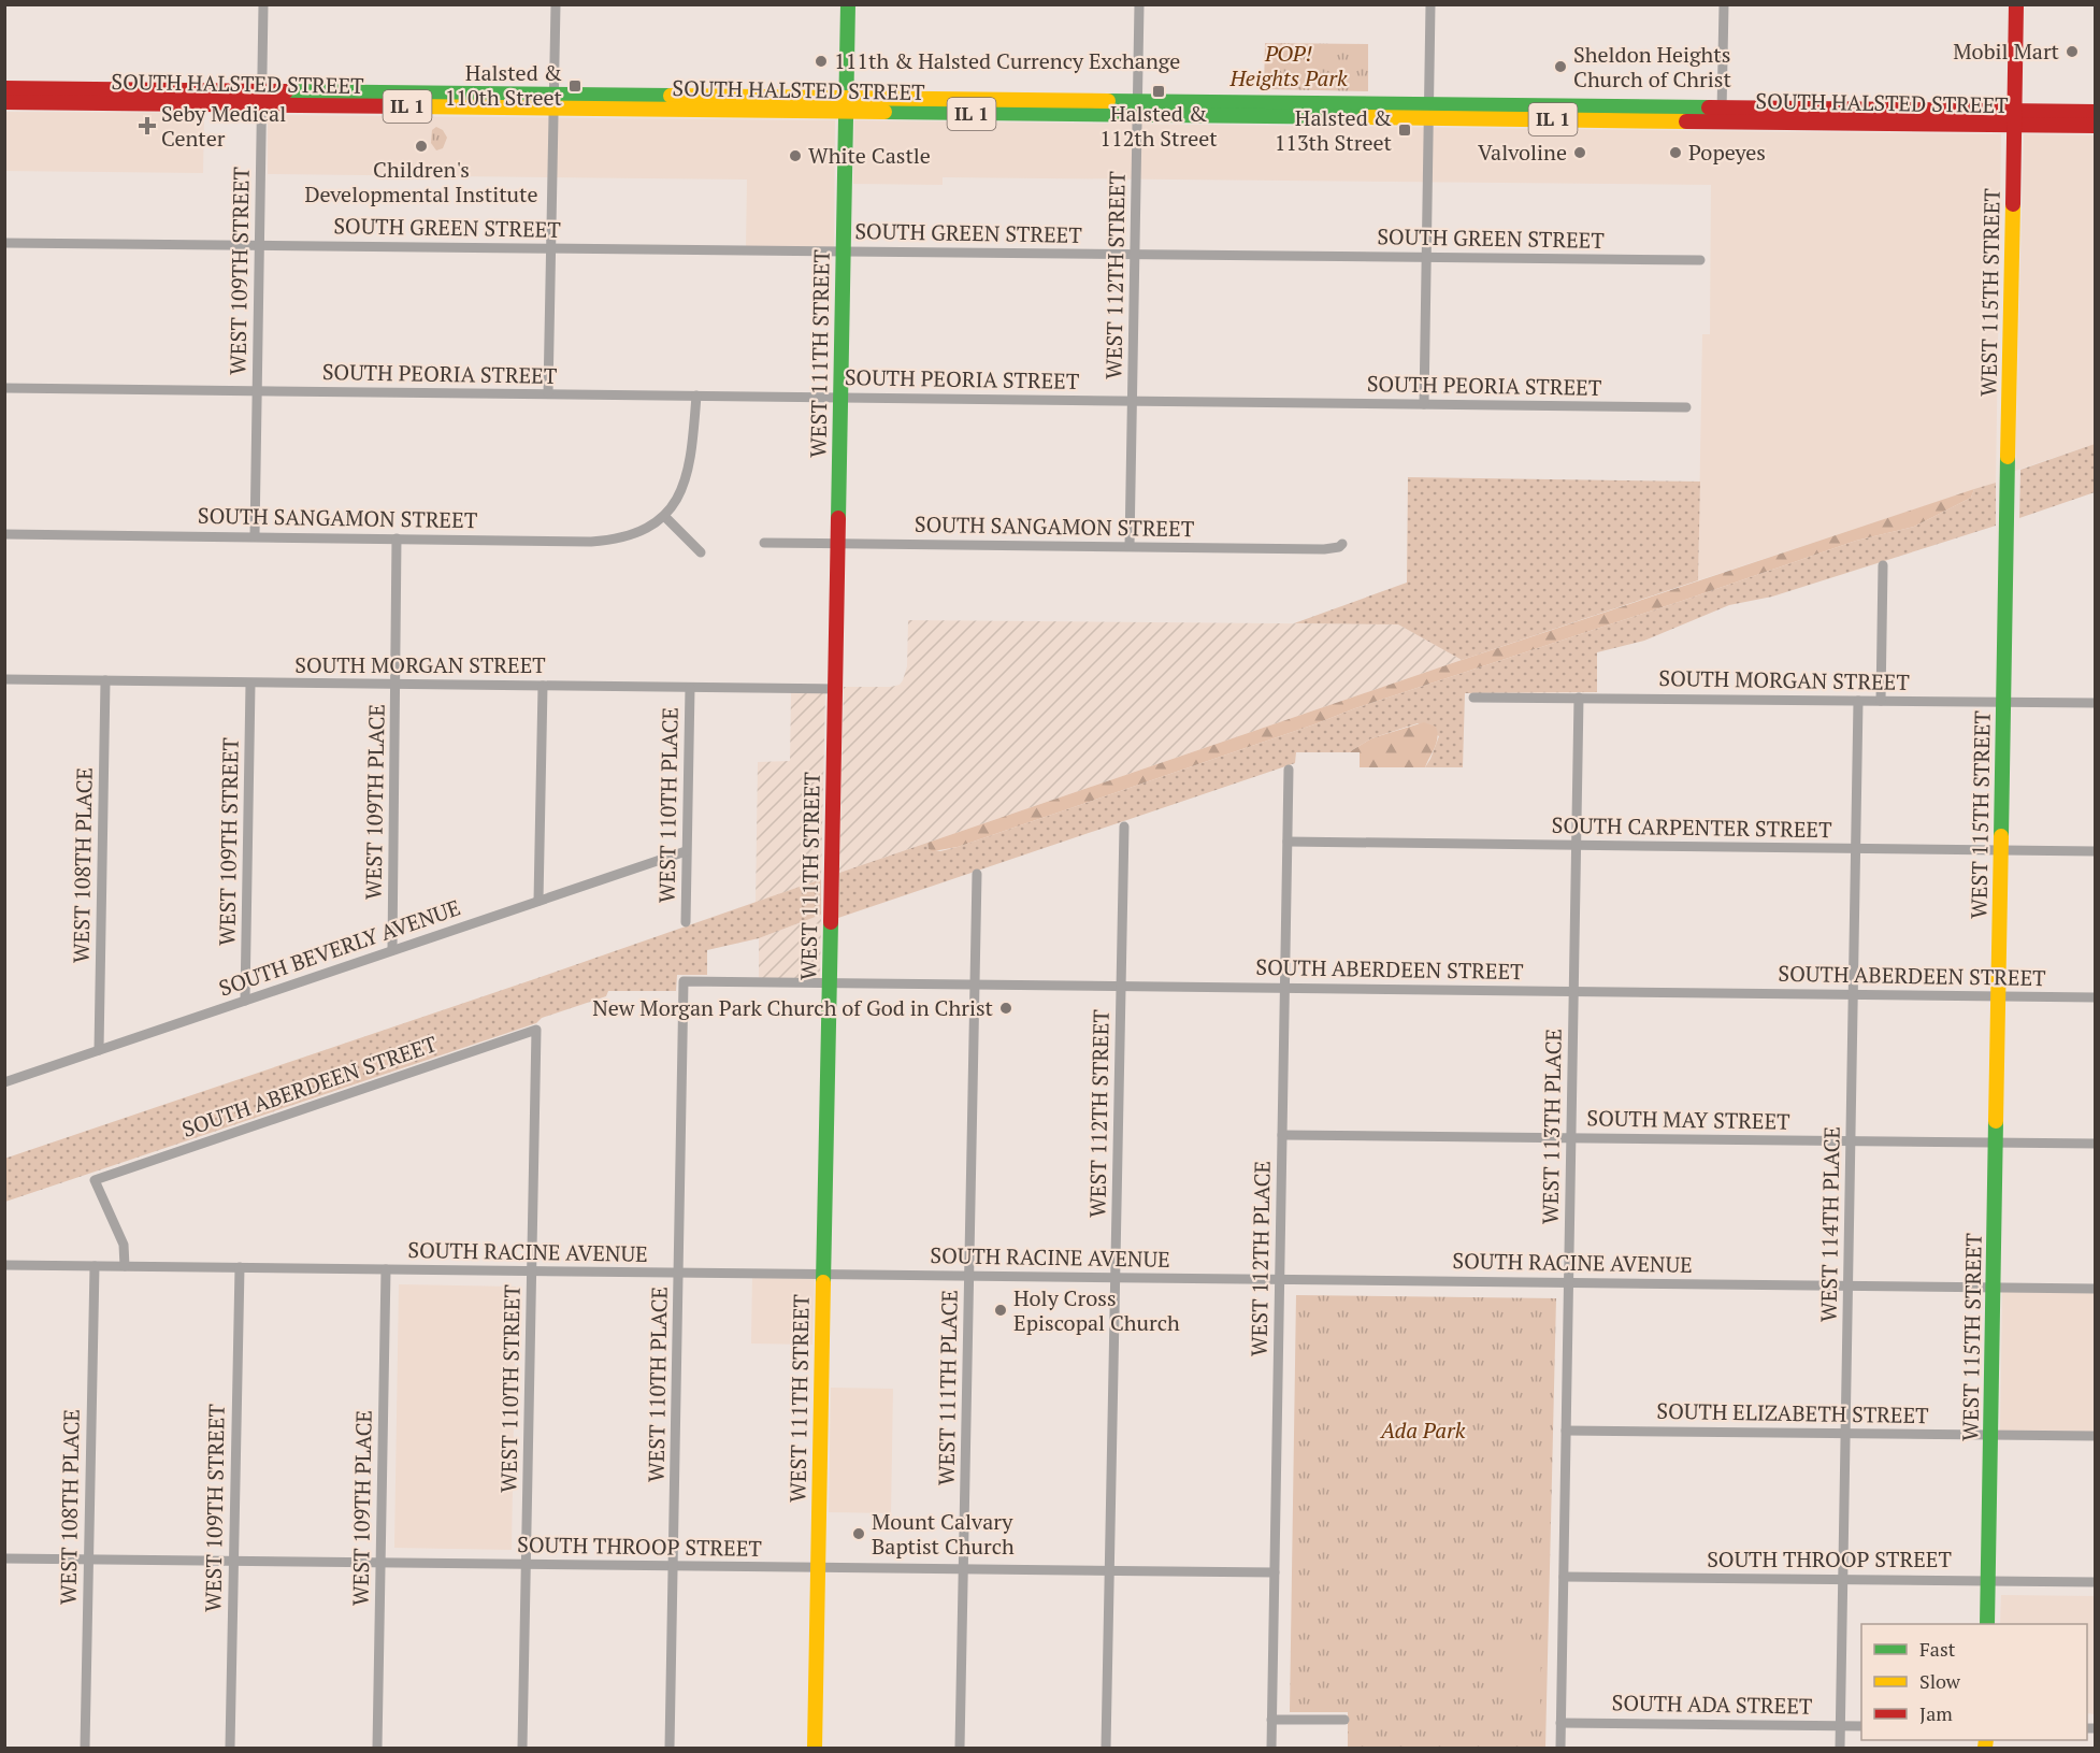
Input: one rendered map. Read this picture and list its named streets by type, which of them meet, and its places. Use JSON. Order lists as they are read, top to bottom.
{
  "streets": {
    "main road": [
      "SOUTH HALSTED STREET",
      "IL 1",
      "WEST 115TH STREET",
      "WEST 111TH STREET"
    ],
    "street": [
      "SOUTH GREEN STREET",
      "WEST 109TH STREET",
      "WEST 112TH STREET",
      "SOUTH PEORIA STREET",
      "SOUTH SANGAMON STREET",
      "SOUTH MORGAN STREET",
      "WEST 109TH PLACE",
      "WEST 110TH PLACE",
      "SOUTH CARPENTER STREET",
      "WEST 108TH PLACE",
      "SOUTH BEVERLY AVENUE",
      "SOUTH ABERDEEN STREET",
      "SOUTH MAY STREET",
      "WEST 113TH PLACE",
      "WEST 114TH PLACE",
      "SOUTH RACINE AVENUE",
      "WEST 112TH PLACE",
      "WEST 111TH PLACE",
      "WEST 110TH STREET",
      "SOUTH ELIZABETH STREET",
      "SOUTH THROOP STREET",
      "SOUTH ADA STREET"
    ]
  },
  "crossings": [
    ["SOUTH HALSTED STREET", "WEST 109TH STREET"],
    ["SOUTH HALSTED STREET", "WEST 112TH STREET"],
    ["SOUTH HALSTED STREET", "WEST 115TH STREET"],
    ["SOUTH HALSTED STREET", "WEST 111TH STREET"],
    ["SOUTH GREEN STREET", "WEST 109TH STREET"],
    ["SOUTH GREEN STREET", "WEST 112TH STREET"],
    ["SOUTH GREEN STREET", "WEST 111TH STREET"],
    ["WEST 109TH STREET", "SOUTH PEORIA STREET"],
    ["WEST 109TH STREET", "SOUTH SANGAMON STREET"],
    ["WEST 109TH STREET", "SOUTH MORGAN STREET"],
    ["WEST 109TH STREET", "SOUTH BEVERLY AVENUE"],
    ["WEST 109TH STREET", "SOUTH RACINE AVENUE"],
    ["WEST 109TH STREET", "SOUTH THROOP STREET"],
    ["WEST 112TH STREET", "SOUTH PEORIA STREET"],
    ["WEST 112TH STREET", "SOUTH SANGAMON STREET"],
    ["WEST 112TH STREET", "SOUTH ABERDEEN STREET"],
    ["WEST 112TH STREET", "SOUTH RACINE AVENUE"],
    ["WEST 112TH STREET", "SOUTH THROOP STREET"],
    ["WEST 115TH STREET", "SOUTH MORGAN STREET"],
    ["WEST 115TH STREET", "SOUTH CARPENTER STREET"],
    ["WEST 115TH STREET", "SOUTH ABERDEEN STREET"],
    ["WEST 115TH STREET", "SOUTH MAY STREET"],
    ["WEST 115TH STREET", "SOUTH RACINE AVENUE"],
    ["WEST 115TH STREET", "SOUTH ELIZABETH STREET"],
    ["WEST 115TH STREET", "SOUTH THROOP STREET"],
    ["WEST 111TH STREET", "SOUTH PEORIA STREET"],
    ["WEST 111TH STREET", "SOUTH SANGAMON STREET"],
    ["WEST 111TH STREET", "SOUTH MORGAN STREET"],
    ["WEST 111TH STREET", "SOUTH ABERDEEN STREET"],
    ["WEST 111TH STREET", "SOUTH RACINE AVENUE"],
    ["WEST 111TH STREET", "SOUTH THROOP STREET"],
    ["SOUTH SANGAMON STREET", "WEST 109TH PLACE"],
    ["SOUTH MORGAN STREET", "WEST 109TH PLACE"],
    ["SOUTH MORGAN STREET", "WEST 110TH PLACE"],
    ["SOUTH MORGAN STREET", "WEST 108TH PLACE"],
    ["SOUTH MORGAN STREET", "WEST 113TH PLACE"],
    ["SOUTH MORGAN STREET", "WEST 114TH PLACE"],
    ["WEST 109TH PLACE", "SOUTH BEVERLY AVENUE"],
    ["WEST 109TH PLACE", "SOUTH RACINE AVENUE"],
    ["WEST 109TH PLACE", "SOUTH THROOP STREET"],
    ["WEST 110TH PLACE", "SOUTH BEVERLY AVENUE"],
    ["WEST 110TH PLACE", "SOUTH ABERDEEN STREET"],
    ["WEST 110TH PLACE", "SOUTH RACINE AVENUE"],
    ["WEST 110TH PLACE", "SOUTH THROOP STREET"],
    ["SOUTH CARPENTER STREET", "WEST 113TH PLACE"],
    ["SOUTH CARPENTER STREET", "WEST 114TH PLACE"],
    ["SOUTH CARPENTER STREET", "WEST 112TH PLACE"],
    ["WEST 108TH PLACE", "SOUTH BEVERLY AVENUE"],
    ["WEST 108TH PLACE", "SOUTH RACINE AVENUE"],
    ["WEST 108TH PLACE", "SOUTH THROOP STREET"],
    ["SOUTH ABERDEEN STREET", "WEST 113TH PLACE"],
    ["SOUTH ABERDEEN STREET", "WEST 114TH PLACE"],
    ["SOUTH ABERDEEN STREET", "SOUTH RACINE AVENUE"],
    ["SOUTH ABERDEEN STREET", "WEST 112TH PLACE"],
    ["SOUTH ABERDEEN STREET", "WEST 111TH PLACE"],
    ["SOUTH ABERDEEN STREET", "WEST 110TH STREET"],
    ["SOUTH MAY STREET", "WEST 113TH PLACE"],
    ["SOUTH MAY STREET", "WEST 114TH PLACE"],
    ["SOUTH MAY STREET", "WEST 112TH PLACE"],
    ["WEST 113TH PLACE", "SOUTH RACINE AVENUE"],
    ["WEST 113TH PLACE", "SOUTH ELIZABETH STREET"],
    ["WEST 113TH PLACE", "SOUTH THROOP STREET"],
    ["WEST 113TH PLACE", "SOUTH ADA STREET"],
    ["WEST 114TH PLACE", "SOUTH RACINE AVENUE"],
    ["WEST 114TH PLACE", "SOUTH ELIZABETH STREET"],
    ["WEST 114TH PLACE", "SOUTH THROOP STREET"],
    ["WEST 114TH PLACE", "SOUTH ADA STREET"],
    ["SOUTH RACINE AVENUE", "WEST 112TH PLACE"],
    ["SOUTH RACINE AVENUE", "WEST 111TH PLACE"],
    ["SOUTH RACINE AVENUE", "WEST 110TH STREET"],
    ["WEST 112TH PLACE", "SOUTH THROOP STREET"],
    ["WEST 111TH PLACE", "SOUTH THROOP STREET"],
    ["WEST 110TH STREET", "SOUTH THROOP STREET"]
  ],
  "parks": ["POP! Heights Park", "Ada Park"],
  "places": {
    "other": [
      "Mobil Mart",
      "111th & Halsted Currency Exchange",
      "Sheldon Heights Church of Christ",
      "Children's Developmental Institute",
      "Valvoline",
      "Popeyes",
      "White Castle",
      "New Morgan Park Church of God in Christ",
      "Holy Cross Episcopal Church",
      "Mount Calvary Baptist Church"
    ],
    "transit": ["Halsted & 110th Street", "Halsted & 112th Street", "Halsted & 113th Street"],
    "health": ["Seby Medical Center"]
  },
  "legend": ["Fast", "Slow", "Jam"]
}
